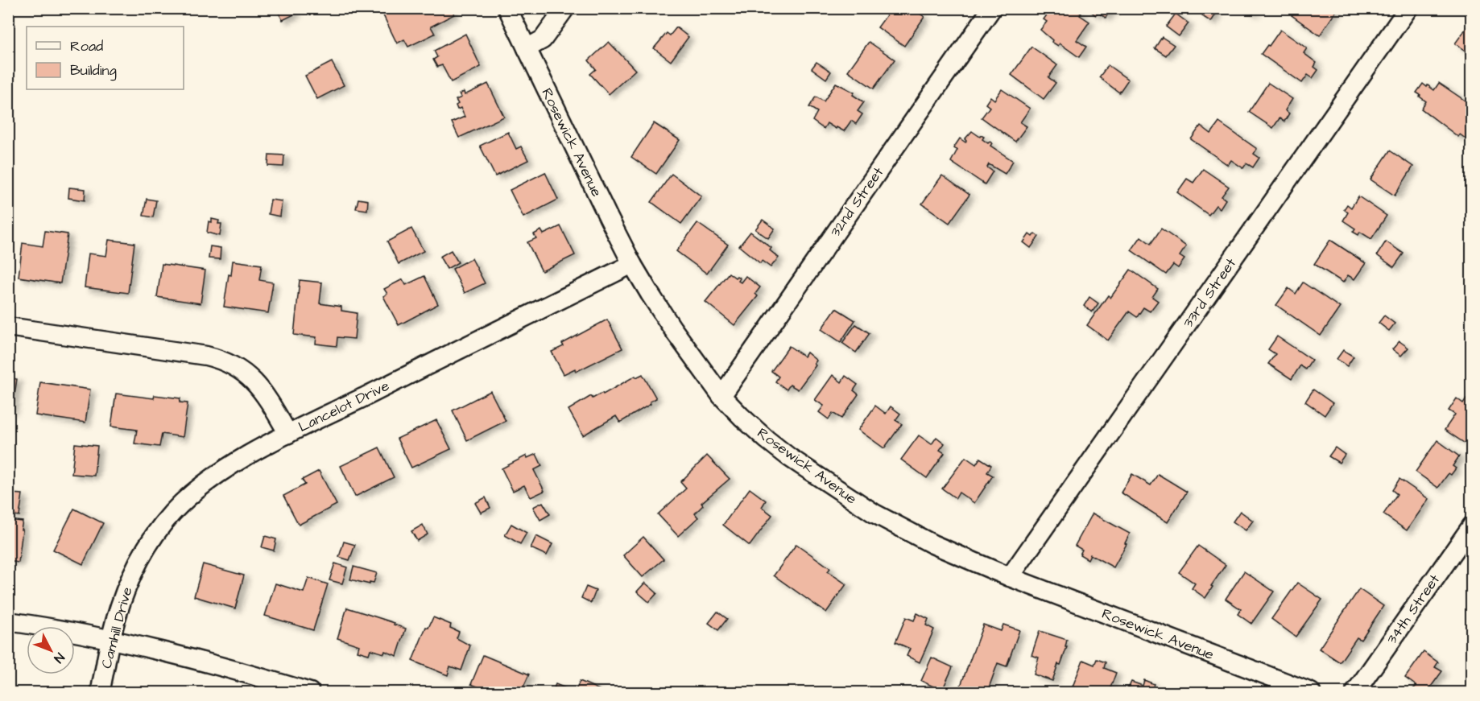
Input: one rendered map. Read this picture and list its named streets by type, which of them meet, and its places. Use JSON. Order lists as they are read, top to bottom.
{
  "streets": {
    "street": [
      "Rosewick Avenue",
      "32nd Street",
      "33rd Street",
      "Lancelot Drive",
      "34th Street",
      "Camhill Drive"
    ]
  },
  "crossings": [
    ["Rosewick Avenue", "32nd Street"],
    ["Rosewick Avenue", "33rd Street"],
    ["Rosewick Avenue", "Lancelot Drive"],
    ["Lancelot Drive", "Camhill Drive"]
  ],
  "legend": ["Road", "Building"],
  "north": "bottom right"
}
